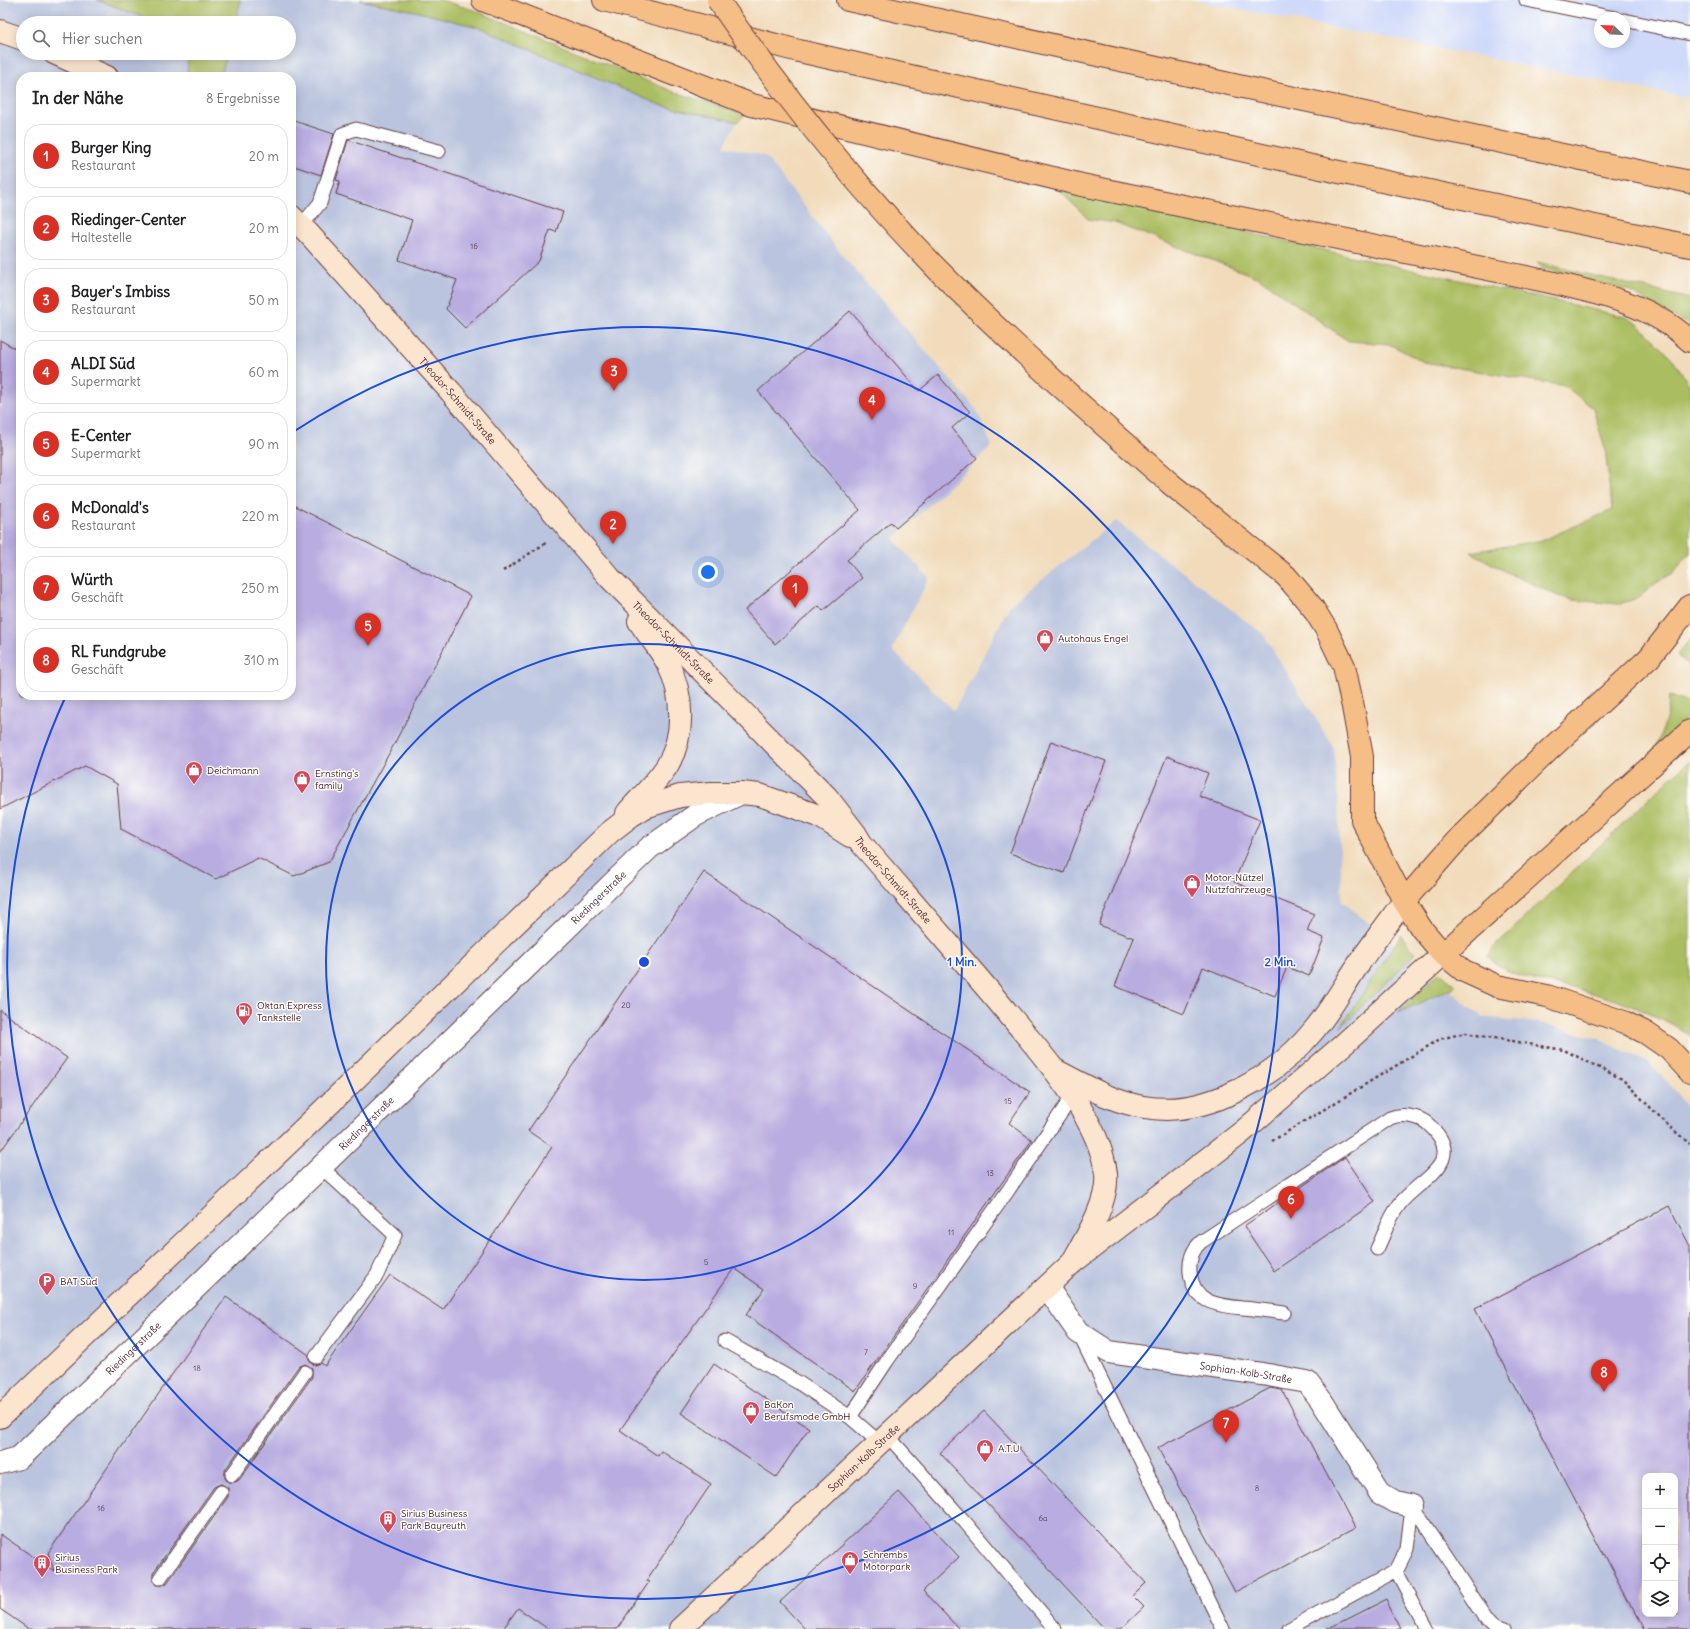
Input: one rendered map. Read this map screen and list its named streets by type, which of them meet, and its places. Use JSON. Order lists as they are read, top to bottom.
{
  "streets": {
    "main road": ["Theodor-Schmidt-Straße", "Sophian-Kolb-Straße"],
    "street": ["Riedingerstraße"]
  },
  "crossings": [
    ["Theodor-Schmidt-Straße", "Sophian-Kolb-Straße"]
  ],
  "places": {
    "shop": [
      "Autohaus Engel",
      "Deichmann",
      "Ernsting's family",
      "Motor-Nützel Nutzfahrzeuge",
      "BaKon Berufsmode GmbH",
      "A.T.U",
      "Schrembs Motorpark"
    ],
    "fuel station": ["Oktan Express Tankstelle"],
    "parking": ["BAT Süd"],
    "building": ["Sirius Business Park Bayreuth", "Sirius Business Park"]
  },
  "house_numbers": [
    "16",
    "20",
    "15",
    "13",
    "11",
    "5",
    "9",
    "7",
    "18",
    "8",
    "16",
    "6a"
  ],
  "north": "top left",
  "page": {
    "search": "Hier suchen",
    "heading": ["In der Nähe", "8 Ergebnisse"],
    "list": [
      {
        "mark": "1",
        "name": "Burger King",
        "note": "Restaurant",
        "value": "20 m"
      },
      {
        "mark": "2",
        "name": "Riedinger-Center",
        "note": "Haltestelle",
        "value": "20 m"
      },
      {
        "mark": "3",
        "name": "Bayer's Imbiss",
        "note": "Restaurant",
        "value": "50 m"
      },
      {
        "mark": "4",
        "name": "ALDI Süd",
        "note": "Supermarkt",
        "value": "60 m"
      },
      {
        "mark": "5",
        "name": "E-Center",
        "note": "Supermarkt",
        "value": "90 m"
      },
      {
        "mark": "6",
        "name": "McDonald's",
        "note": "Restaurant",
        "value": "220 m"
      },
      {
        "mark": "7",
        "name": "Würth",
        "note": "Geschäft",
        "value": "250 m"
      },
      {
        "mark": "8",
        "name": "RL Fundgrube",
        "note": "Geschäft",
        "value": "310 m"
      }
    ],
    "pins": [
      "3",
      "4",
      "2",
      "1",
      "5",
      "6",
      "8",
      "7"
    ],
    "map_buttons": ["+", "−"]
  },
  "rings": ["1 Min.", "2 Min."]
}
